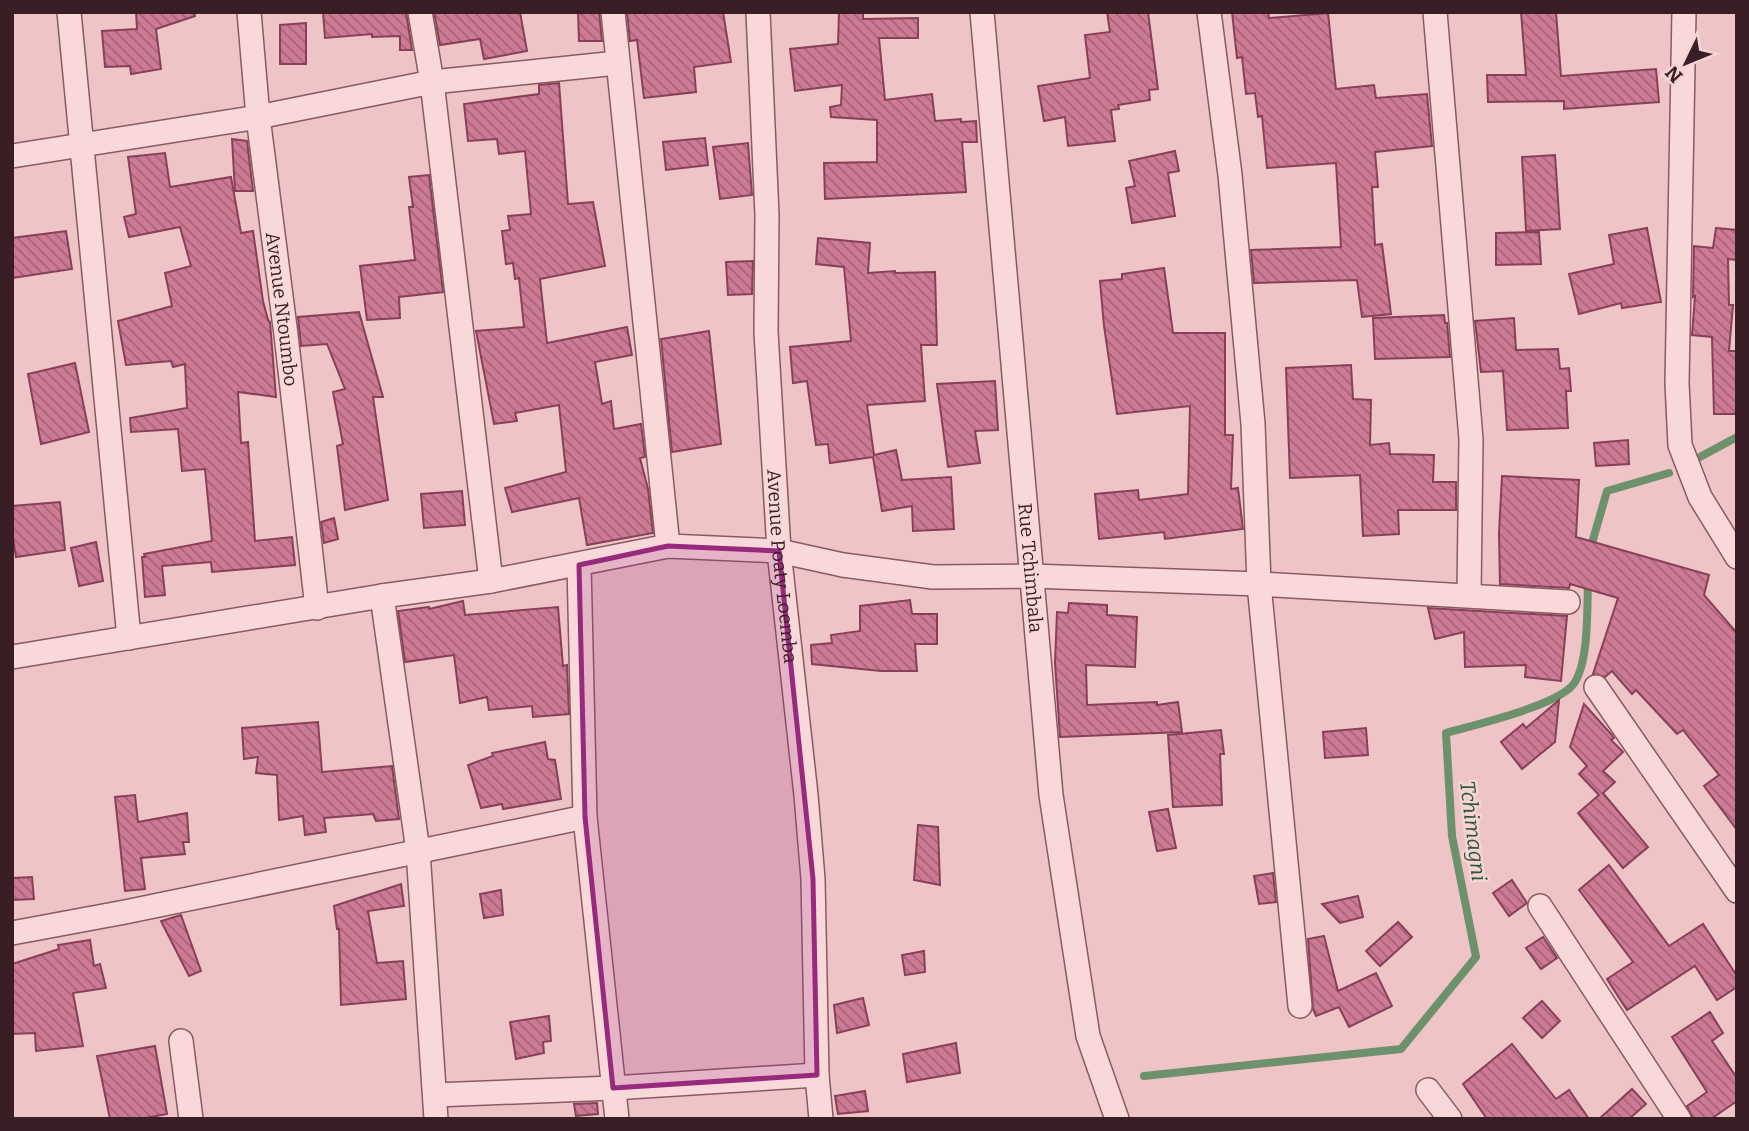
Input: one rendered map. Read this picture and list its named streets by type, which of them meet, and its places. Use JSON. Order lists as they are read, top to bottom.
{
  "streets": {
    "street": ["Avenue Ntoumbo", "Avenue Poaty Loemba", "Rue Tchimbala"]
  },
  "water": ["Tchimagni"],
  "north": "bottom left"
}
